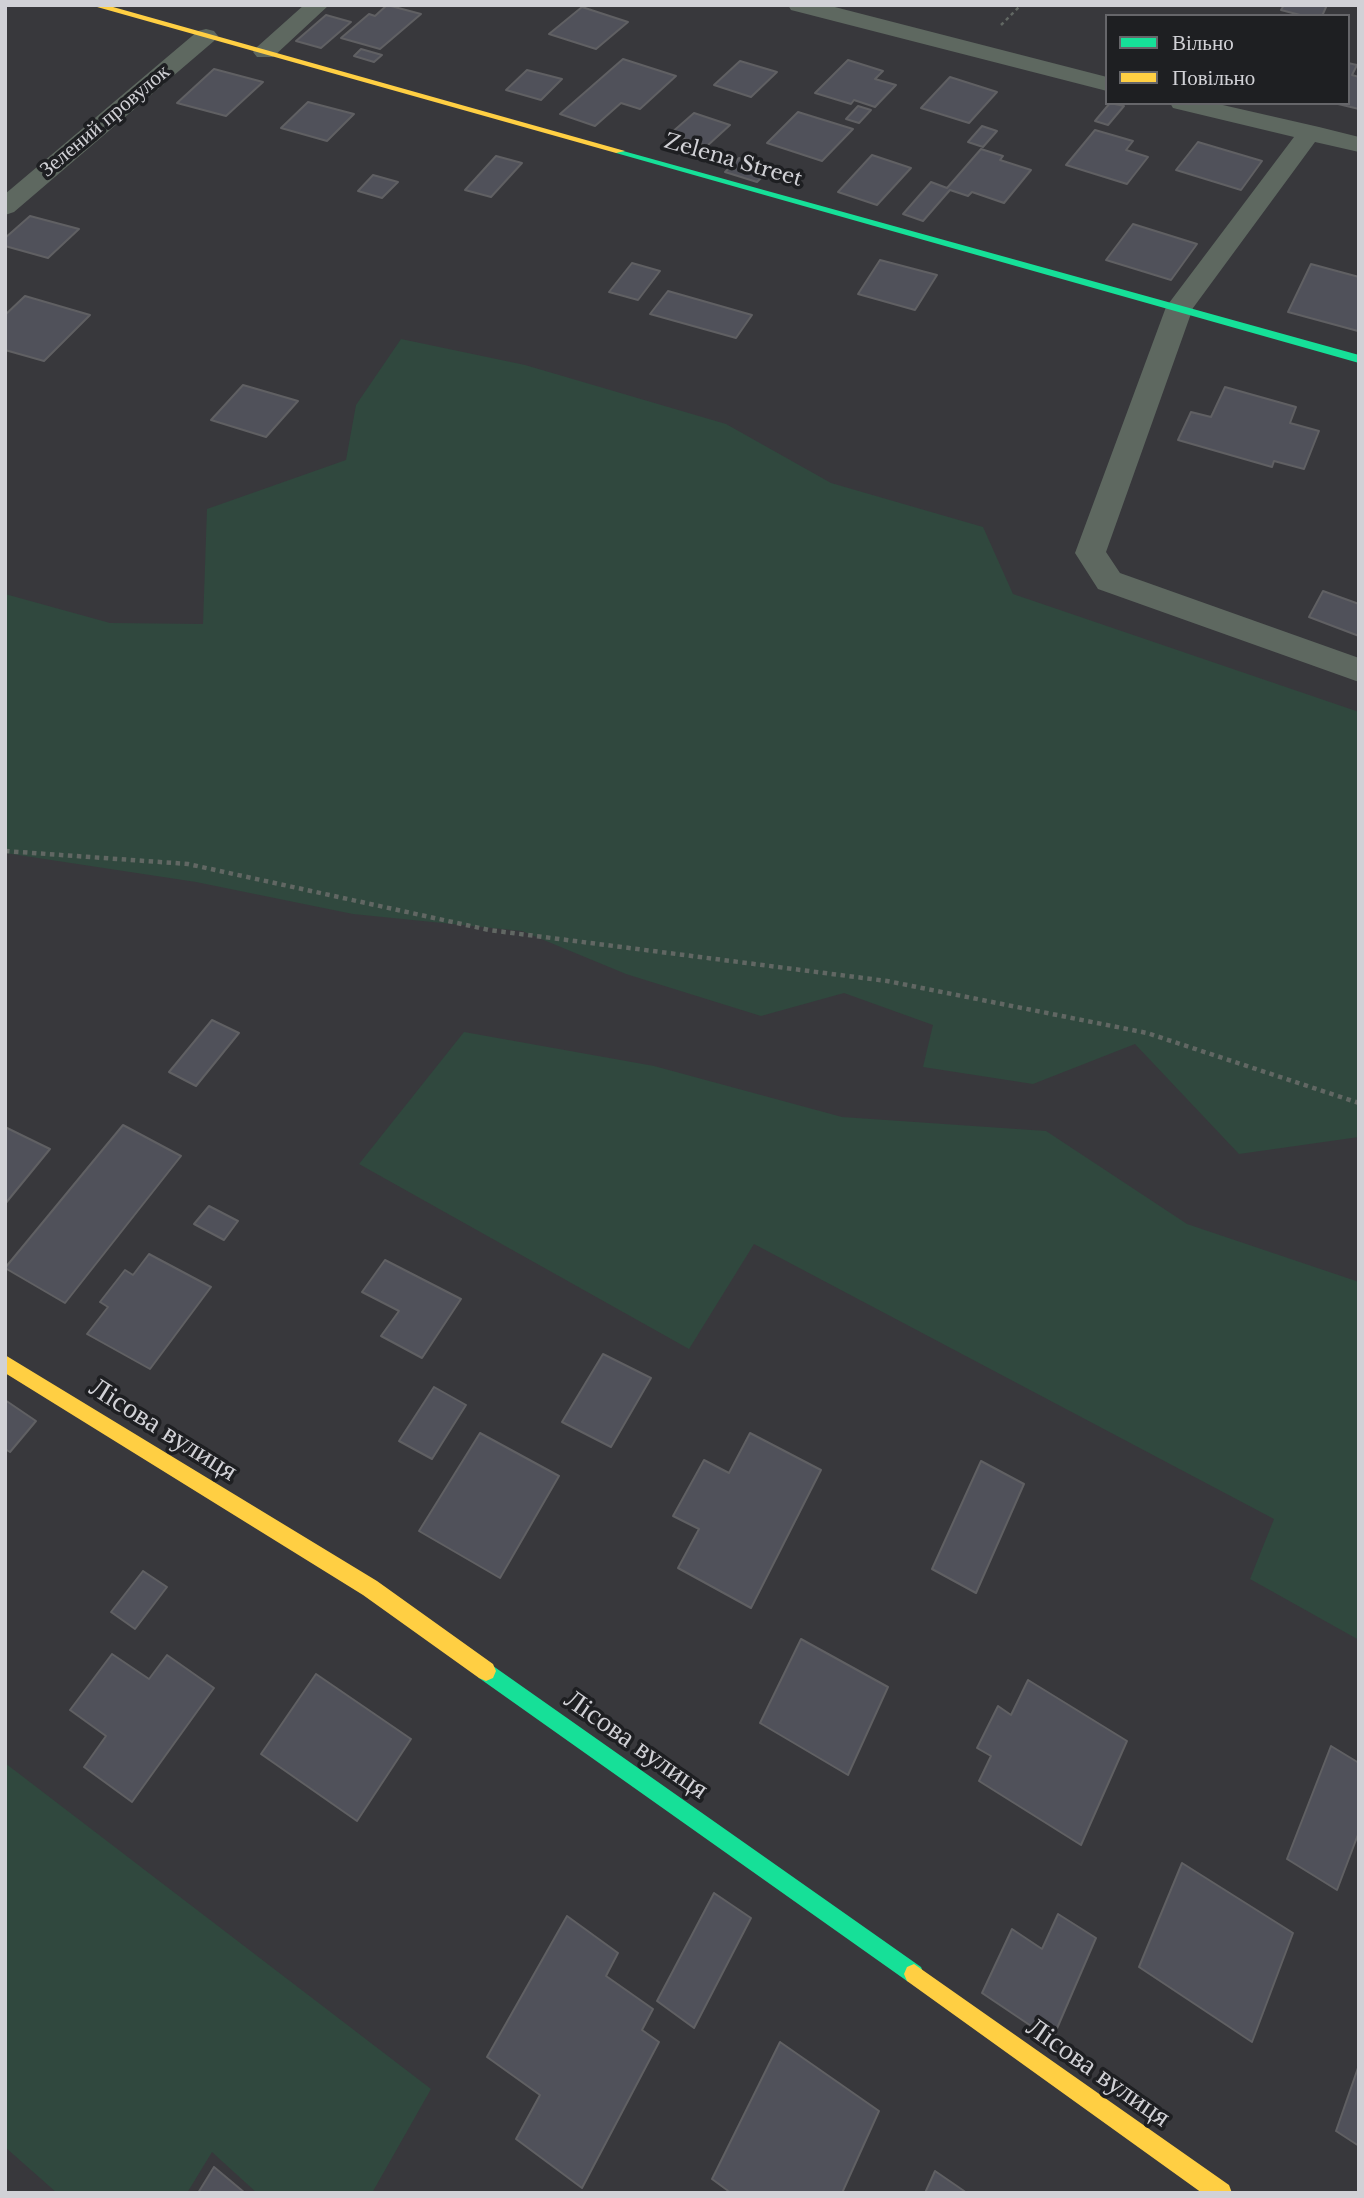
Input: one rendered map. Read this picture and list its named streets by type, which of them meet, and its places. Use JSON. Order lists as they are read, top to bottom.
{
  "streets": {
    "street": ["Зелений провулок", "Zelena Street", "Лісова вулиця"]
  },
  "crossings": [
    ["Зелений провулок", "Zelena Street"]
  ],
  "legend": ["Вільно", "Повільно"]
}
